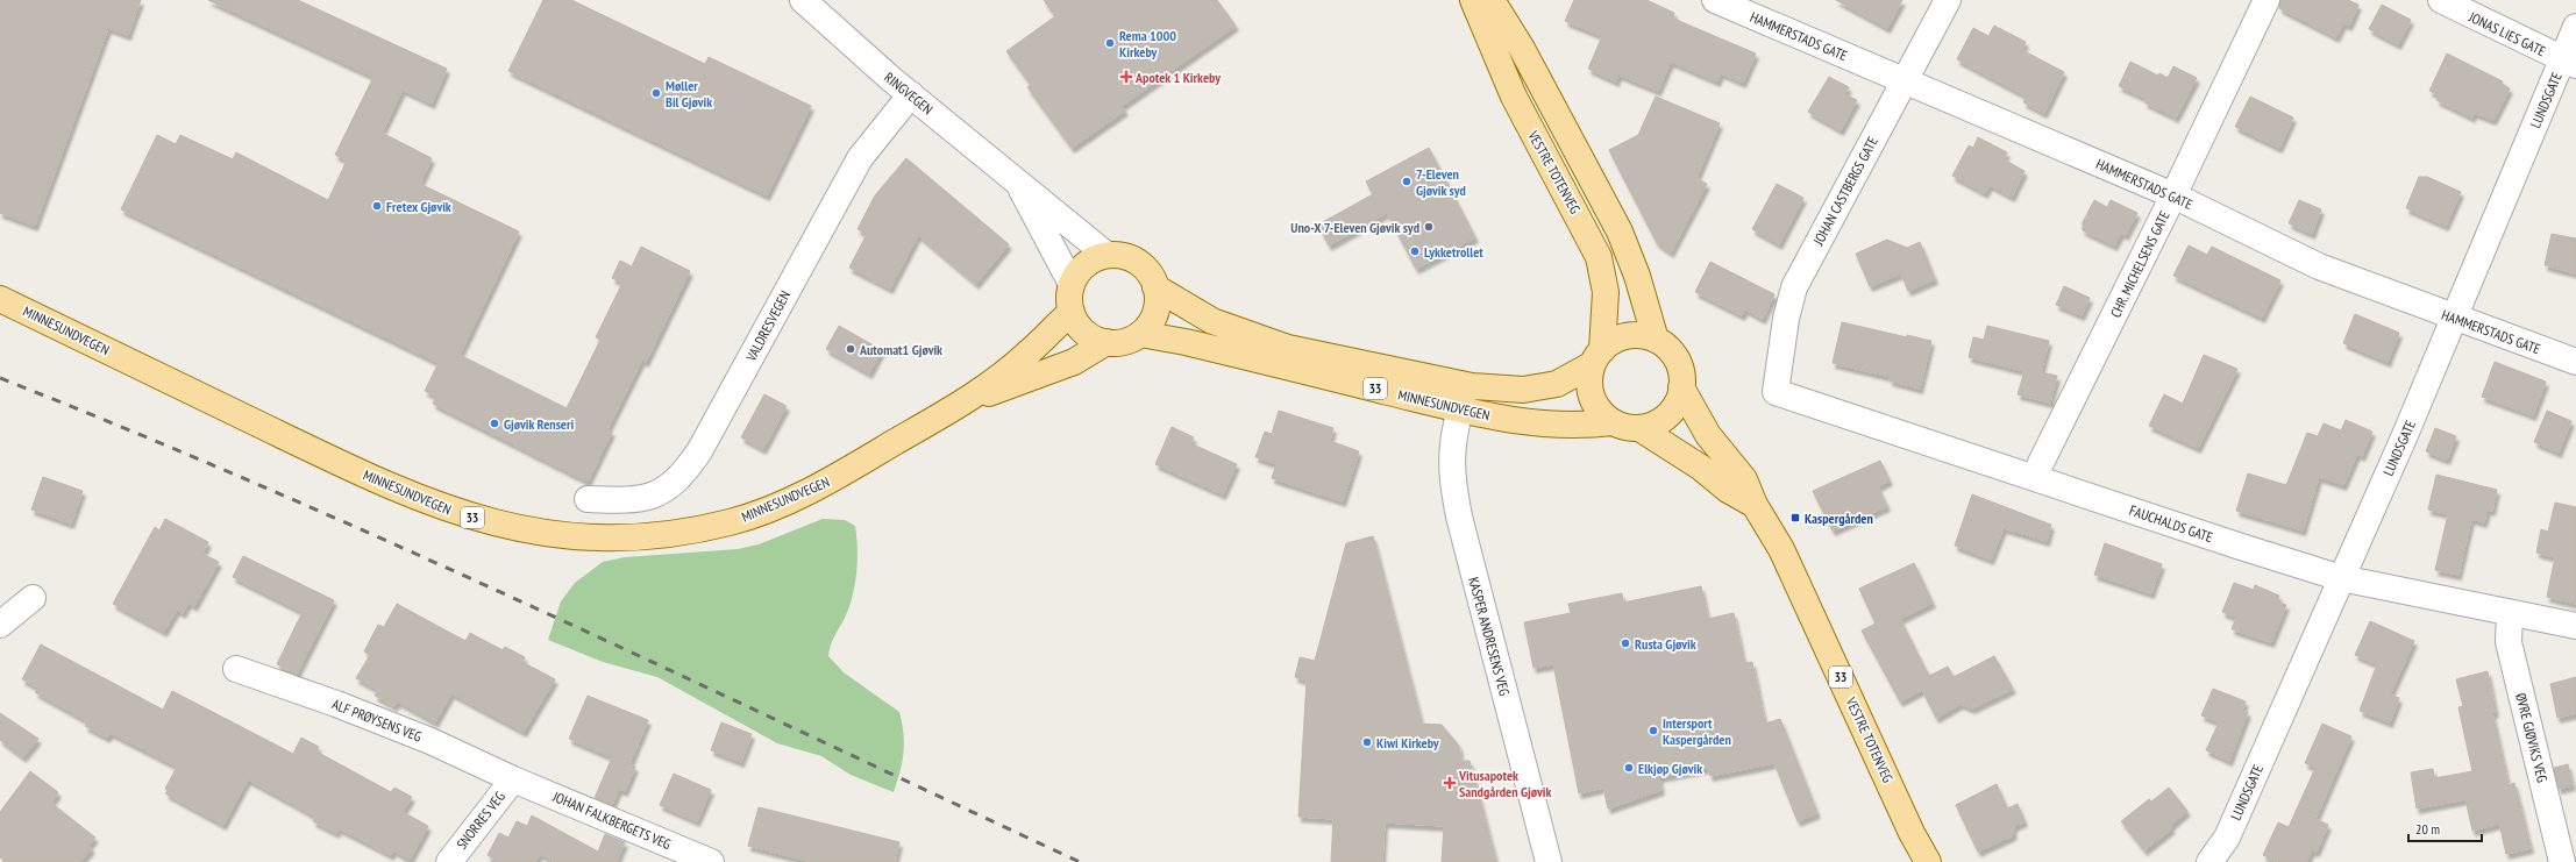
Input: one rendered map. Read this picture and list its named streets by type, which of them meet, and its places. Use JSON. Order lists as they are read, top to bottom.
{
  "streets": {
    "main road": ["VESTRE TOTENVEG", "MINNESUNDVEGEN", "33"],
    "street": [
      "JONAS LIES GATE",
      "HAMMERSTADS GATE",
      "RINGVEGEN",
      "LUNDSGATE",
      "JOHAN CASTBERGS GATE",
      "CHR. MICHELSENS GATE",
      "VALDRESVEGEN",
      "FAUCHALDS GATE",
      "KASPER ANDRESENS VEG",
      "ALF PRØYSENS VEG",
      "ØVRE GJØVIKS VEG",
      "SNORRES VEG",
      "JOHAN FALKBERGETS VEG"
    ]
  },
  "crossings": [
    ["JONAS LIES GATE", "LUNDSGATE"],
    ["HAMMERSTADS GATE", "LUNDSGATE"],
    ["HAMMERSTADS GATE", "JOHAN CASTBERGS GATE"],
    ["HAMMERSTADS GATE", "CHR. MICHELSENS GATE"],
    ["RINGVEGEN", "VALDRESVEGEN"],
    ["RINGVEGEN", "MINNESUNDVEGEN"],
    ["LUNDSGATE", "FAUCHALDS GATE"],
    ["VESTRE TOTENVEG", "MINNESUNDVEGEN"],
    ["VESTRE TOTENVEG", "33"],
    ["JOHAN CASTBERGS GATE", "FAUCHALDS GATE"],
    ["CHR. MICHELSENS GATE", "FAUCHALDS GATE"],
    ["MINNESUNDVEGEN", "33"],
    ["MINNESUNDVEGEN", "KASPER ANDRESENS VEG"],
    ["FAUCHALDS GATE", "ØVRE GJØVIKS VEG"],
    ["ALF PRØYSENS VEG", "SNORRES VEG"],
    ["ALF PRØYSENS VEG", "JOHAN FALKBERGETS VEG"],
    ["SNORRES VEG", "JOHAN FALKBERGETS VEG"]
  ],
  "places": {
    "other": [
      "Rema 1000 Kirkeby",
      "Møller Bil Gjøvik",
      "7-Eleven Gjøvik syd",
      "Fretex Gjøvik",
      "Uno-X 7-Eleven Gjøvik syd",
      "Lykketrollet",
      "Automat1 Gjøvik",
      "Gjøvik Renseri",
      "Rusta Gjøvik",
      "Intersport Kaspergården",
      "Kiwi Kirkeby",
      "Elkjøp Gjøvik"
    ],
    "health": ["Apotek 1 Kirkeby", "Vitusapotek Sandgården Gjøvik"],
    "transit": ["Kaspergården"]
  },
  "scale_bar": "20 m"
}
